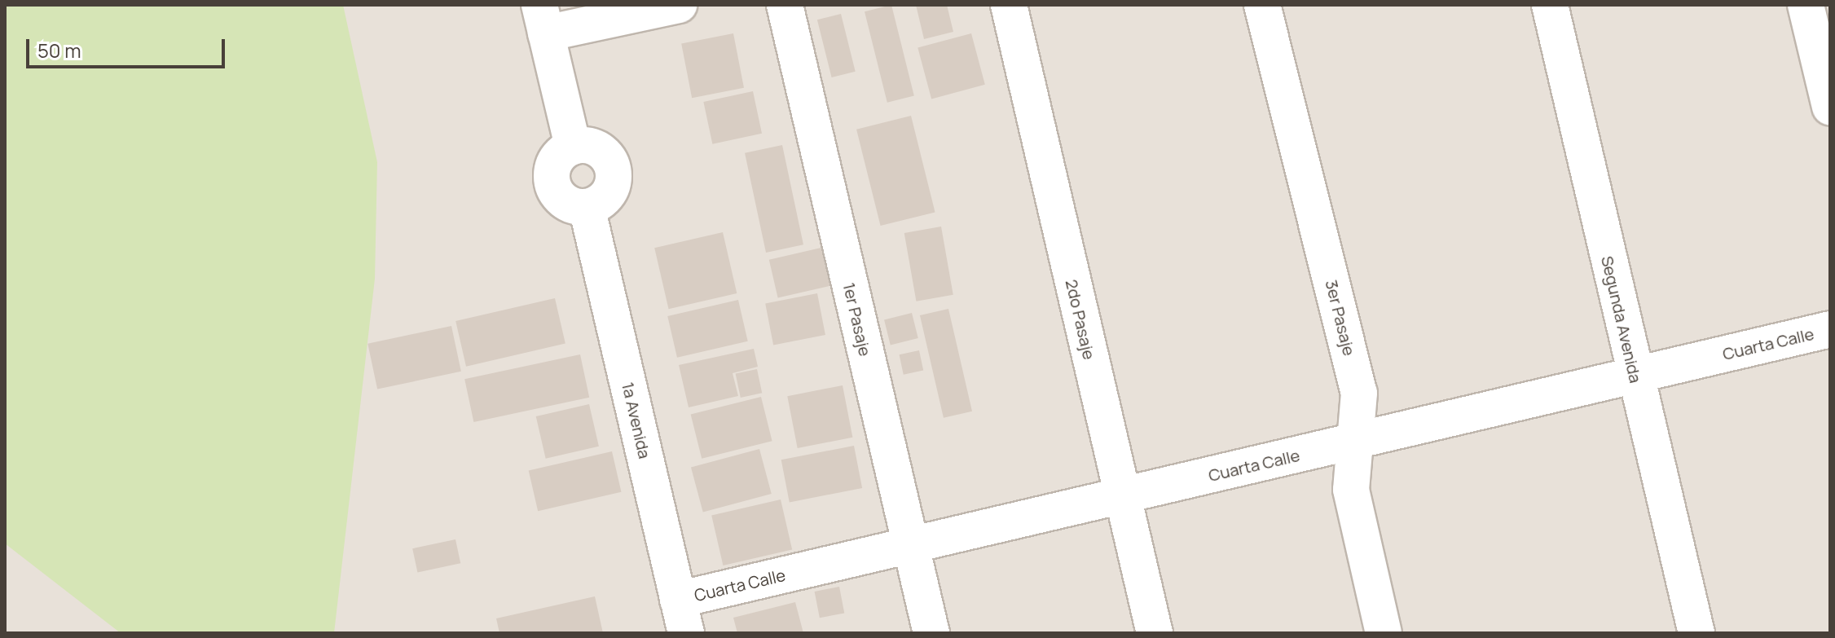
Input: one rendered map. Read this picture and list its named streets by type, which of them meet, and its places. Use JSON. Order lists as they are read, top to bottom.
{
  "streets": {
    "street": [
      "3er Pasaje",
      "1er Pasaje",
      "2do Pasaje",
      "Segunda Avenida",
      "Cuarta Calle",
      "1a Avenida"
    ]
  },
  "crossings": [
    ["3er Pasaje", "Cuarta Calle"],
    ["1er Pasaje", "Cuarta Calle"],
    ["2do Pasaje", "Cuarta Calle"],
    ["Segunda Avenida", "Cuarta Calle"],
    ["Cuarta Calle", "1a Avenida"]
  ],
  "scale_bar": "50 m"
}
